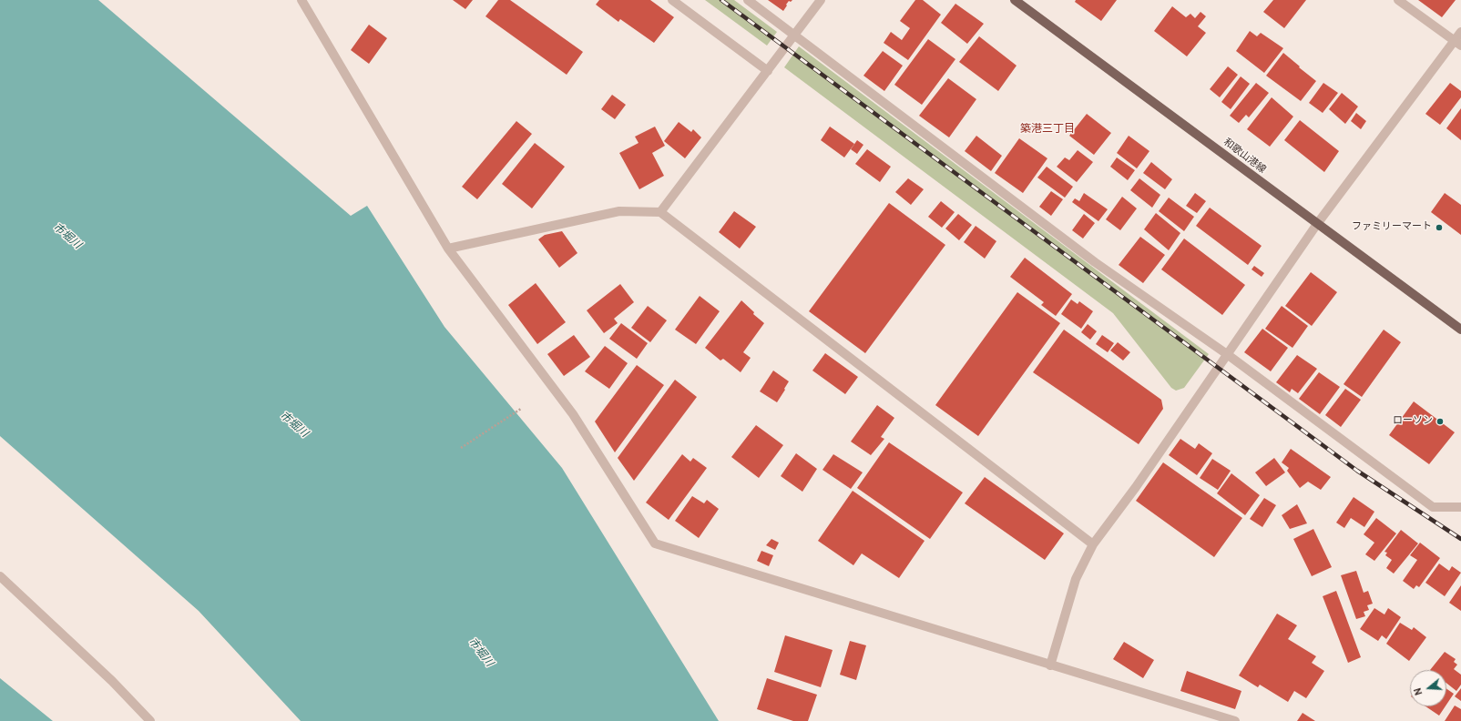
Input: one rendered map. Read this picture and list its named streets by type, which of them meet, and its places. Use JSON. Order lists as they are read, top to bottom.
{
  "streets": {
    "main road": ["和歌山港線"]
  },
  "districts": ["築港三丁目"],
  "water": ["市堀川"],
  "places": ["ファミリーマート", "ローソン"],
  "north": "left"
}
